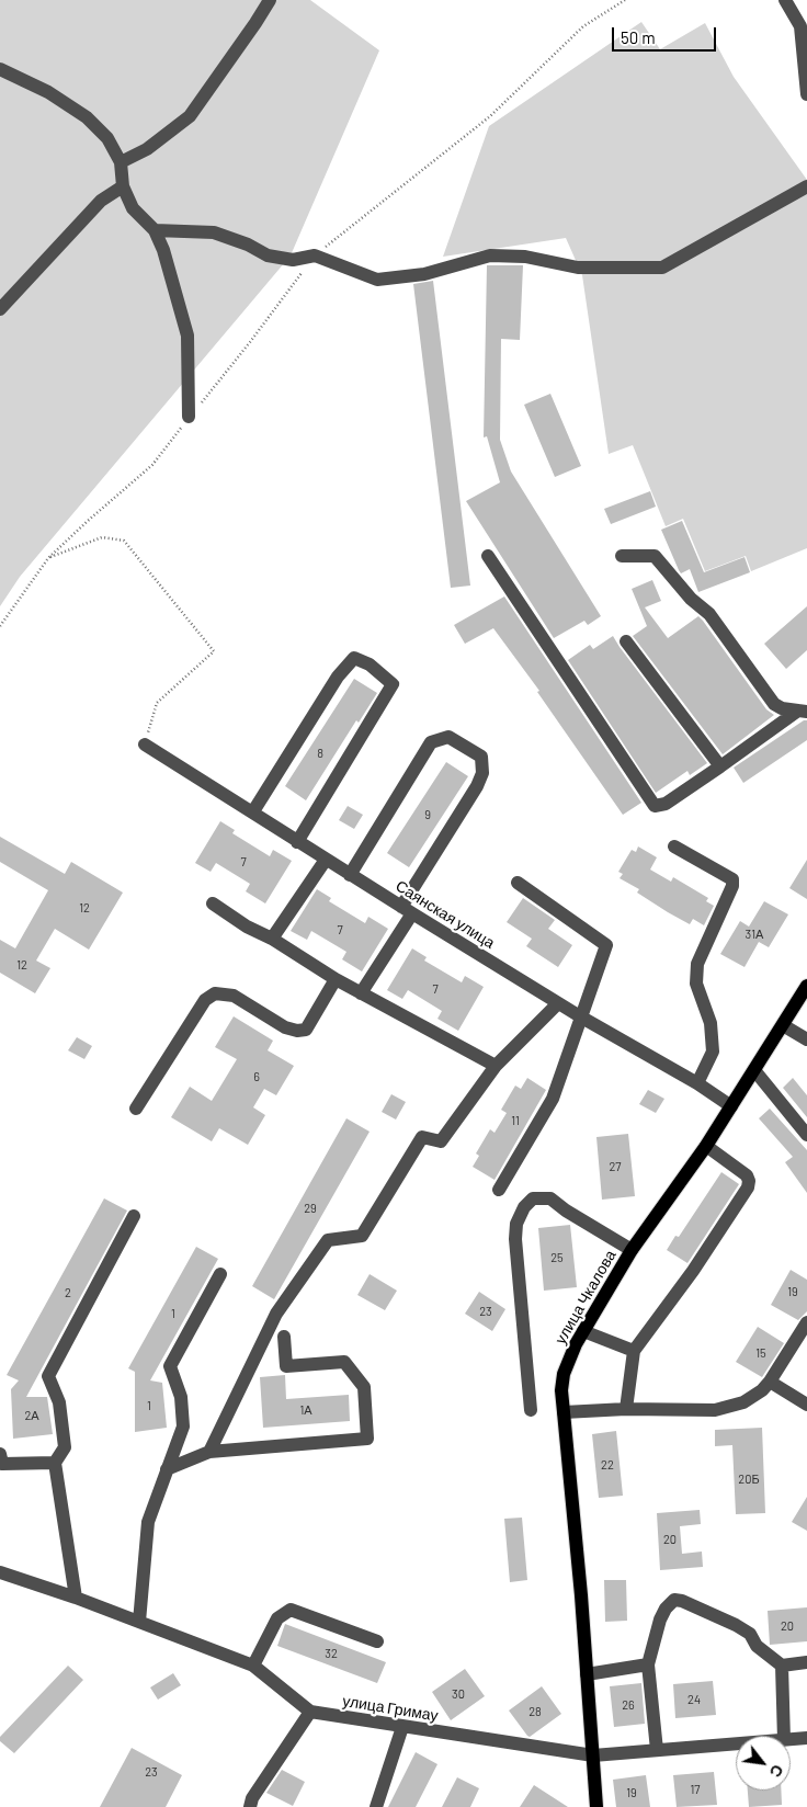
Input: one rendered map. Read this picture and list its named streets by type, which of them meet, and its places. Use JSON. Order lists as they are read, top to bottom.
{
  "streets": {
    "main road": ["улица Чкалова"],
    "street": ["Саянская улица", "улица Гримау"]
  },
  "crossings": [
    ["Саянская улица", "улица Чкалова"],
    ["улица Чкалова", "улица Гримау"]
  ],
  "house_numbers": [
    "8",
    "9",
    "7",
    "12",
    "7",
    "31А",
    "12",
    "7",
    "6",
    "11",
    "27",
    "29",
    "25",
    "19",
    "2",
    "23",
    "1",
    "15",
    "1",
    "1А",
    "2А",
    "22",
    "20Б",
    "20",
    "20",
    "32",
    "30",
    "24",
    "26",
    "28",
    "23",
    "17",
    "19"
  ],
  "scale_bar": "50 m",
  "north": "bottom right"
}
